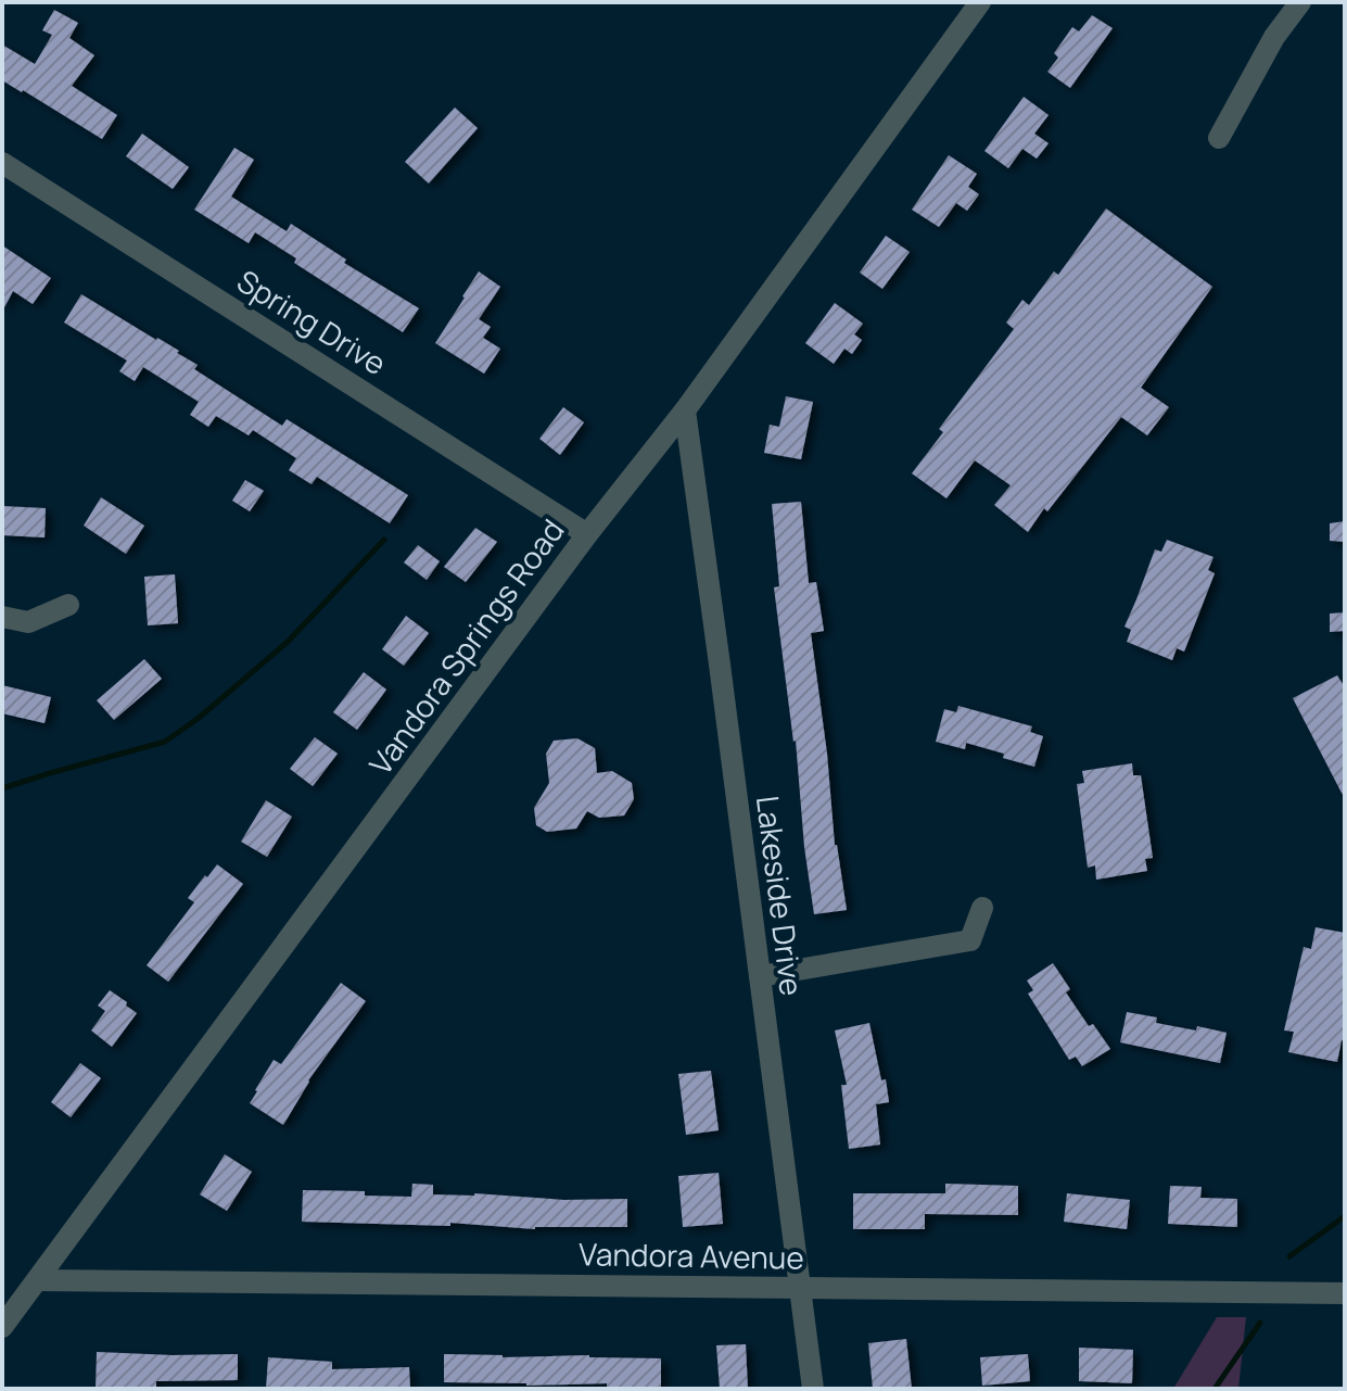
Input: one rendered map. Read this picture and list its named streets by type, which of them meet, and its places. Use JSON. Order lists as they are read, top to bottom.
{
  "streets": {
    "street": [
      "Spring Drive",
      "Vandora Springs Road",
      "Lakeside Drive",
      "Vandora Avenue"
    ]
  },
  "crossings": [
    ["Spring Drive", "Vandora Springs Road"],
    ["Vandora Springs Road", "Lakeside Drive"],
    ["Vandora Springs Road", "Vandora Avenue"],
    ["Lakeside Drive", "Vandora Avenue"]
  ]
}
